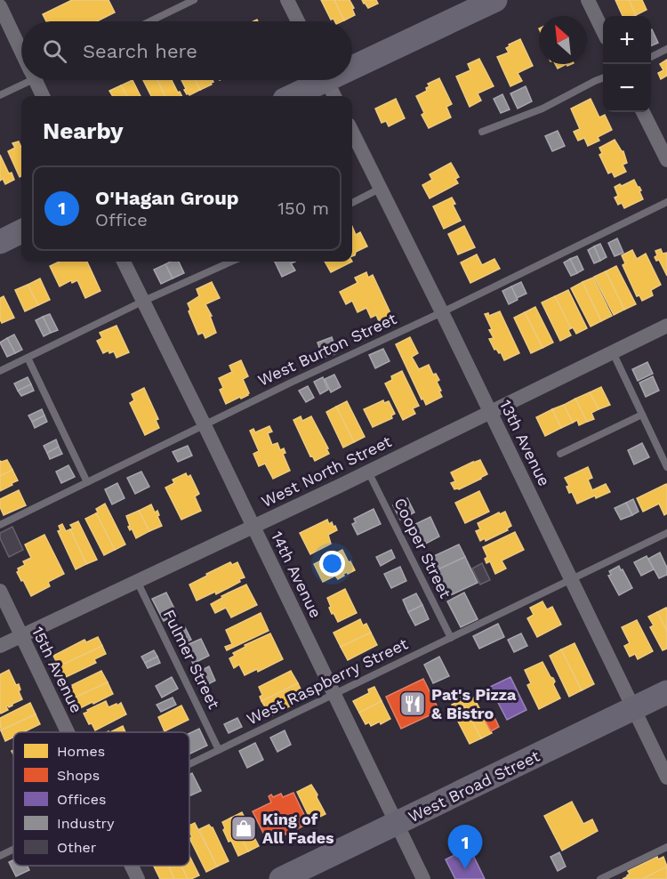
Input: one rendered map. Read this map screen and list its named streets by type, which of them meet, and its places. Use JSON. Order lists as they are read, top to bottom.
{
  "streets": {
    "main road": ["West Broad Street"],
    "street": [
      "13th Avenue",
      "West North Street",
      "14th Avenue",
      "15th Avenue"
    ],
    "lane": [
      "West Burton Street",
      "Cooper Street",
      "Fulmer Street",
      "West Raspberry Street"
    ]
  },
  "crossings": [
    ["West Burton Street", "13th Avenue"],
    ["West Burton Street", "14th Avenue"],
    ["13th Avenue", "West North Street"],
    ["13th Avenue", "West Raspberry Street"],
    ["13th Avenue", "West Broad Street"],
    ["West North Street", "Cooper Street"],
    ["West North Street", "14th Avenue"],
    ["West North Street", "Fulmer Street"],
    ["West North Street", "15th Avenue"],
    ["Cooper Street", "West Raspberry Street"],
    ["14th Avenue", "West Raspberry Street"],
    ["14th Avenue", "West Broad Street"],
    ["Fulmer Street", "West Raspberry Street"]
  ],
  "places": {
    "restaurant": ["Pat's Pizza & Bistro"],
    "shop": ["King of All Fades"]
  },
  "legend": [
    "Homes",
    "Shops",
    "Offices",
    "Industry",
    "Other"
  ],
  "north": "top left",
  "page": {
    "map_buttons": ["+", "−"],
    "search": "Search here",
    "heading": "Nearby",
    "list": [
      {
        "mark": "1",
        "name": "O'Hagan Group",
        "note": "Office",
        "value": "150 m"
      }
    ],
    "pins": "1"
  }
}
